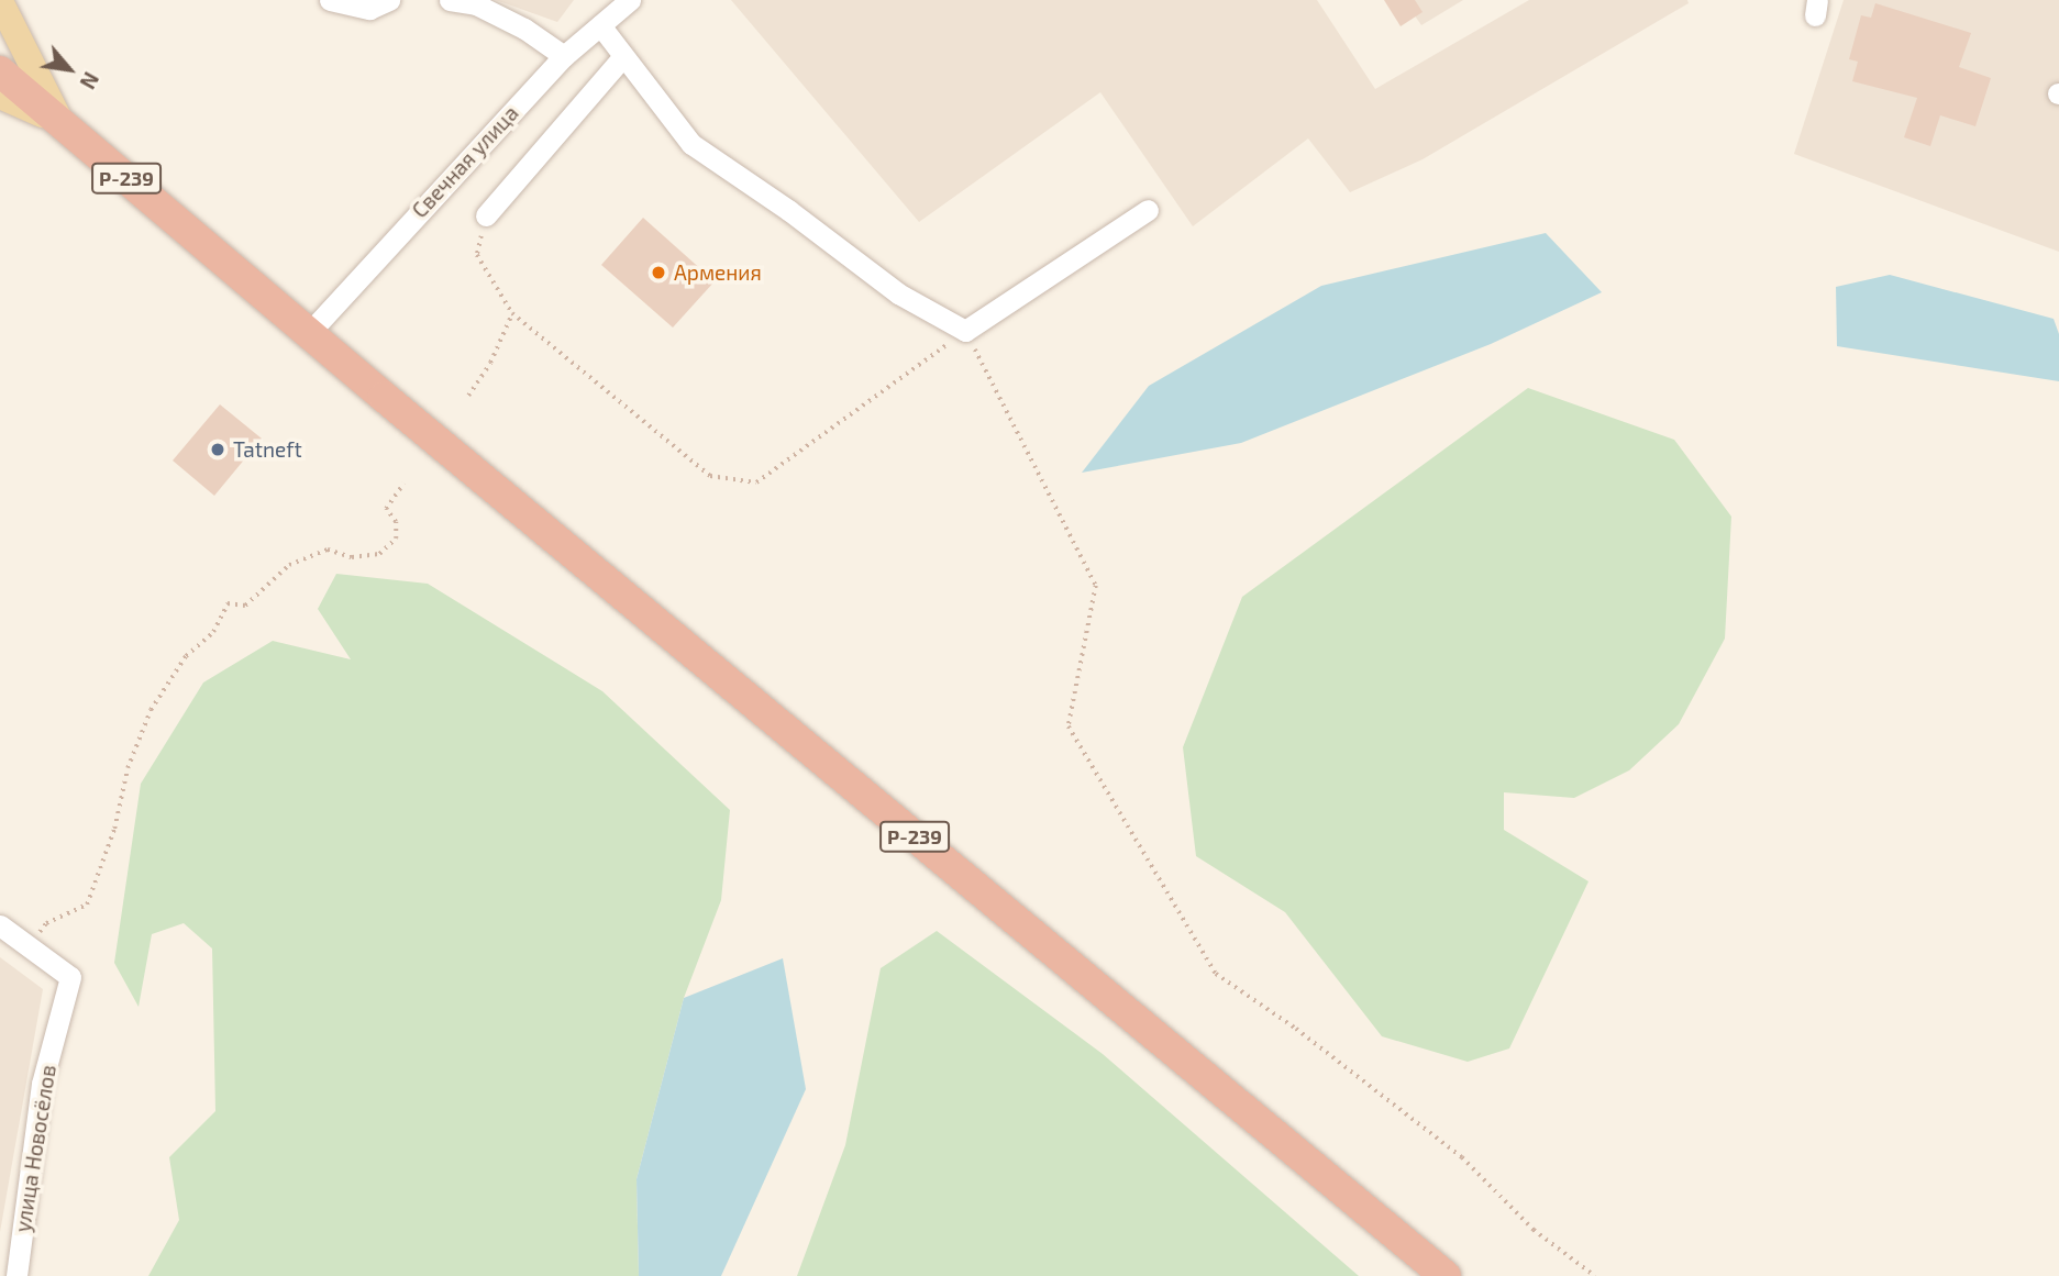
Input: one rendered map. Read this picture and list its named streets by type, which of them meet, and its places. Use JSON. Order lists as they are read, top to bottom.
{
  "streets": {
    "highway": ["Р-239"],
    "street": ["Свечная улица", "улица Новосёлов"]
  },
  "crossings": [
    ["Свечная улица", "Р-239"]
  ],
  "places": ["Армения", "Tatneft"],
  "north": "bottom right"
}
